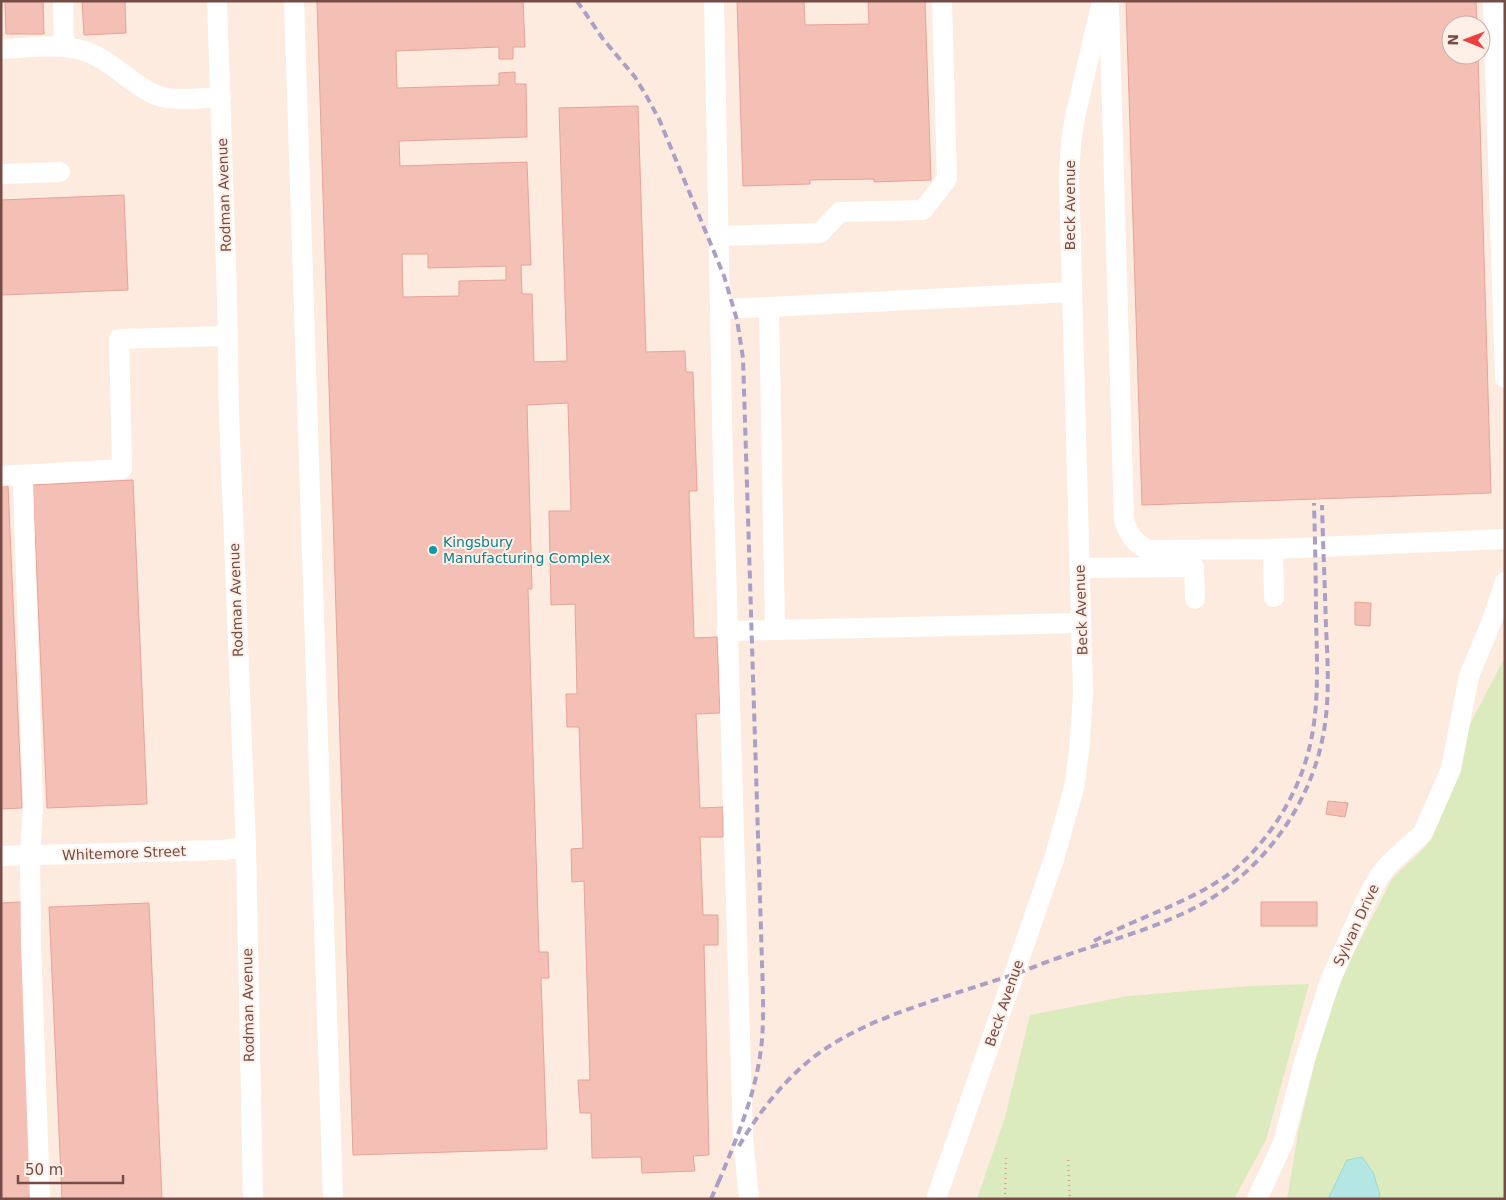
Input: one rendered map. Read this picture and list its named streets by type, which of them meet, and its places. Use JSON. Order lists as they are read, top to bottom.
{
  "streets": {
    "street": [
      "Rodman Avenue",
      "Beck Avenue",
      "Whitemore Street",
      "Sylvan Drive"
    ]
  },
  "crossings": [
    ["Rodman Avenue", "Whitemore Street"]
  ],
  "places": ["Kingsbury Manufacturing Complex"],
  "scale_bar": "50 m",
  "north": "left"
}
